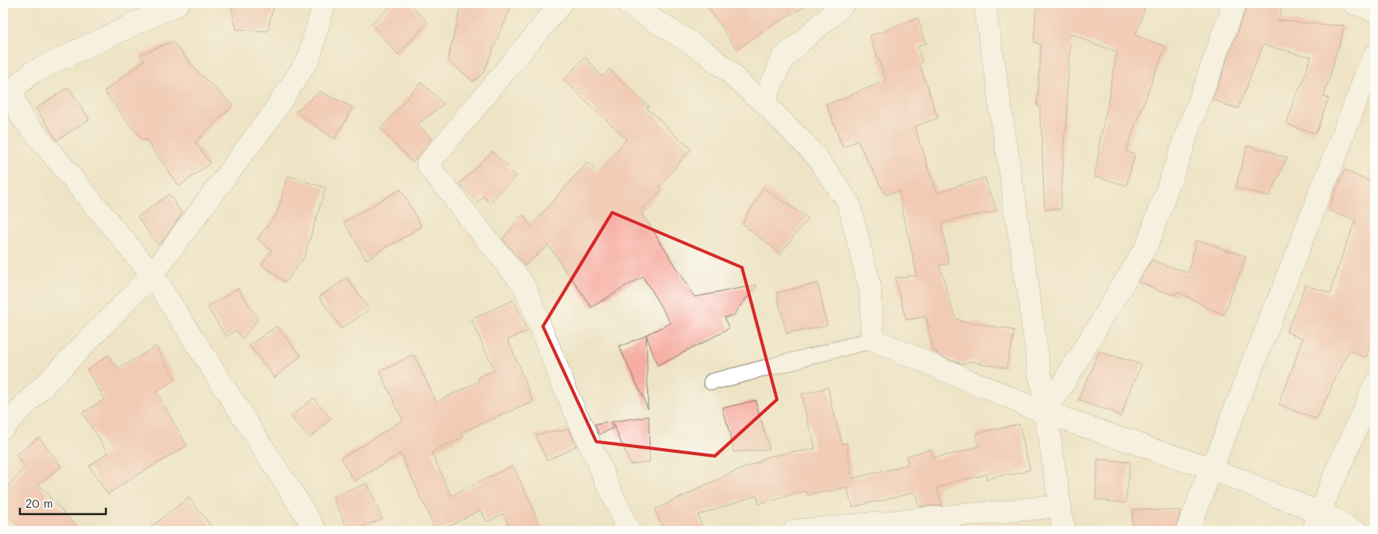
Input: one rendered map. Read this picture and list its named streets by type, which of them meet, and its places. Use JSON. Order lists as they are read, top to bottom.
{
  "scale_bar": "20 m"
}
